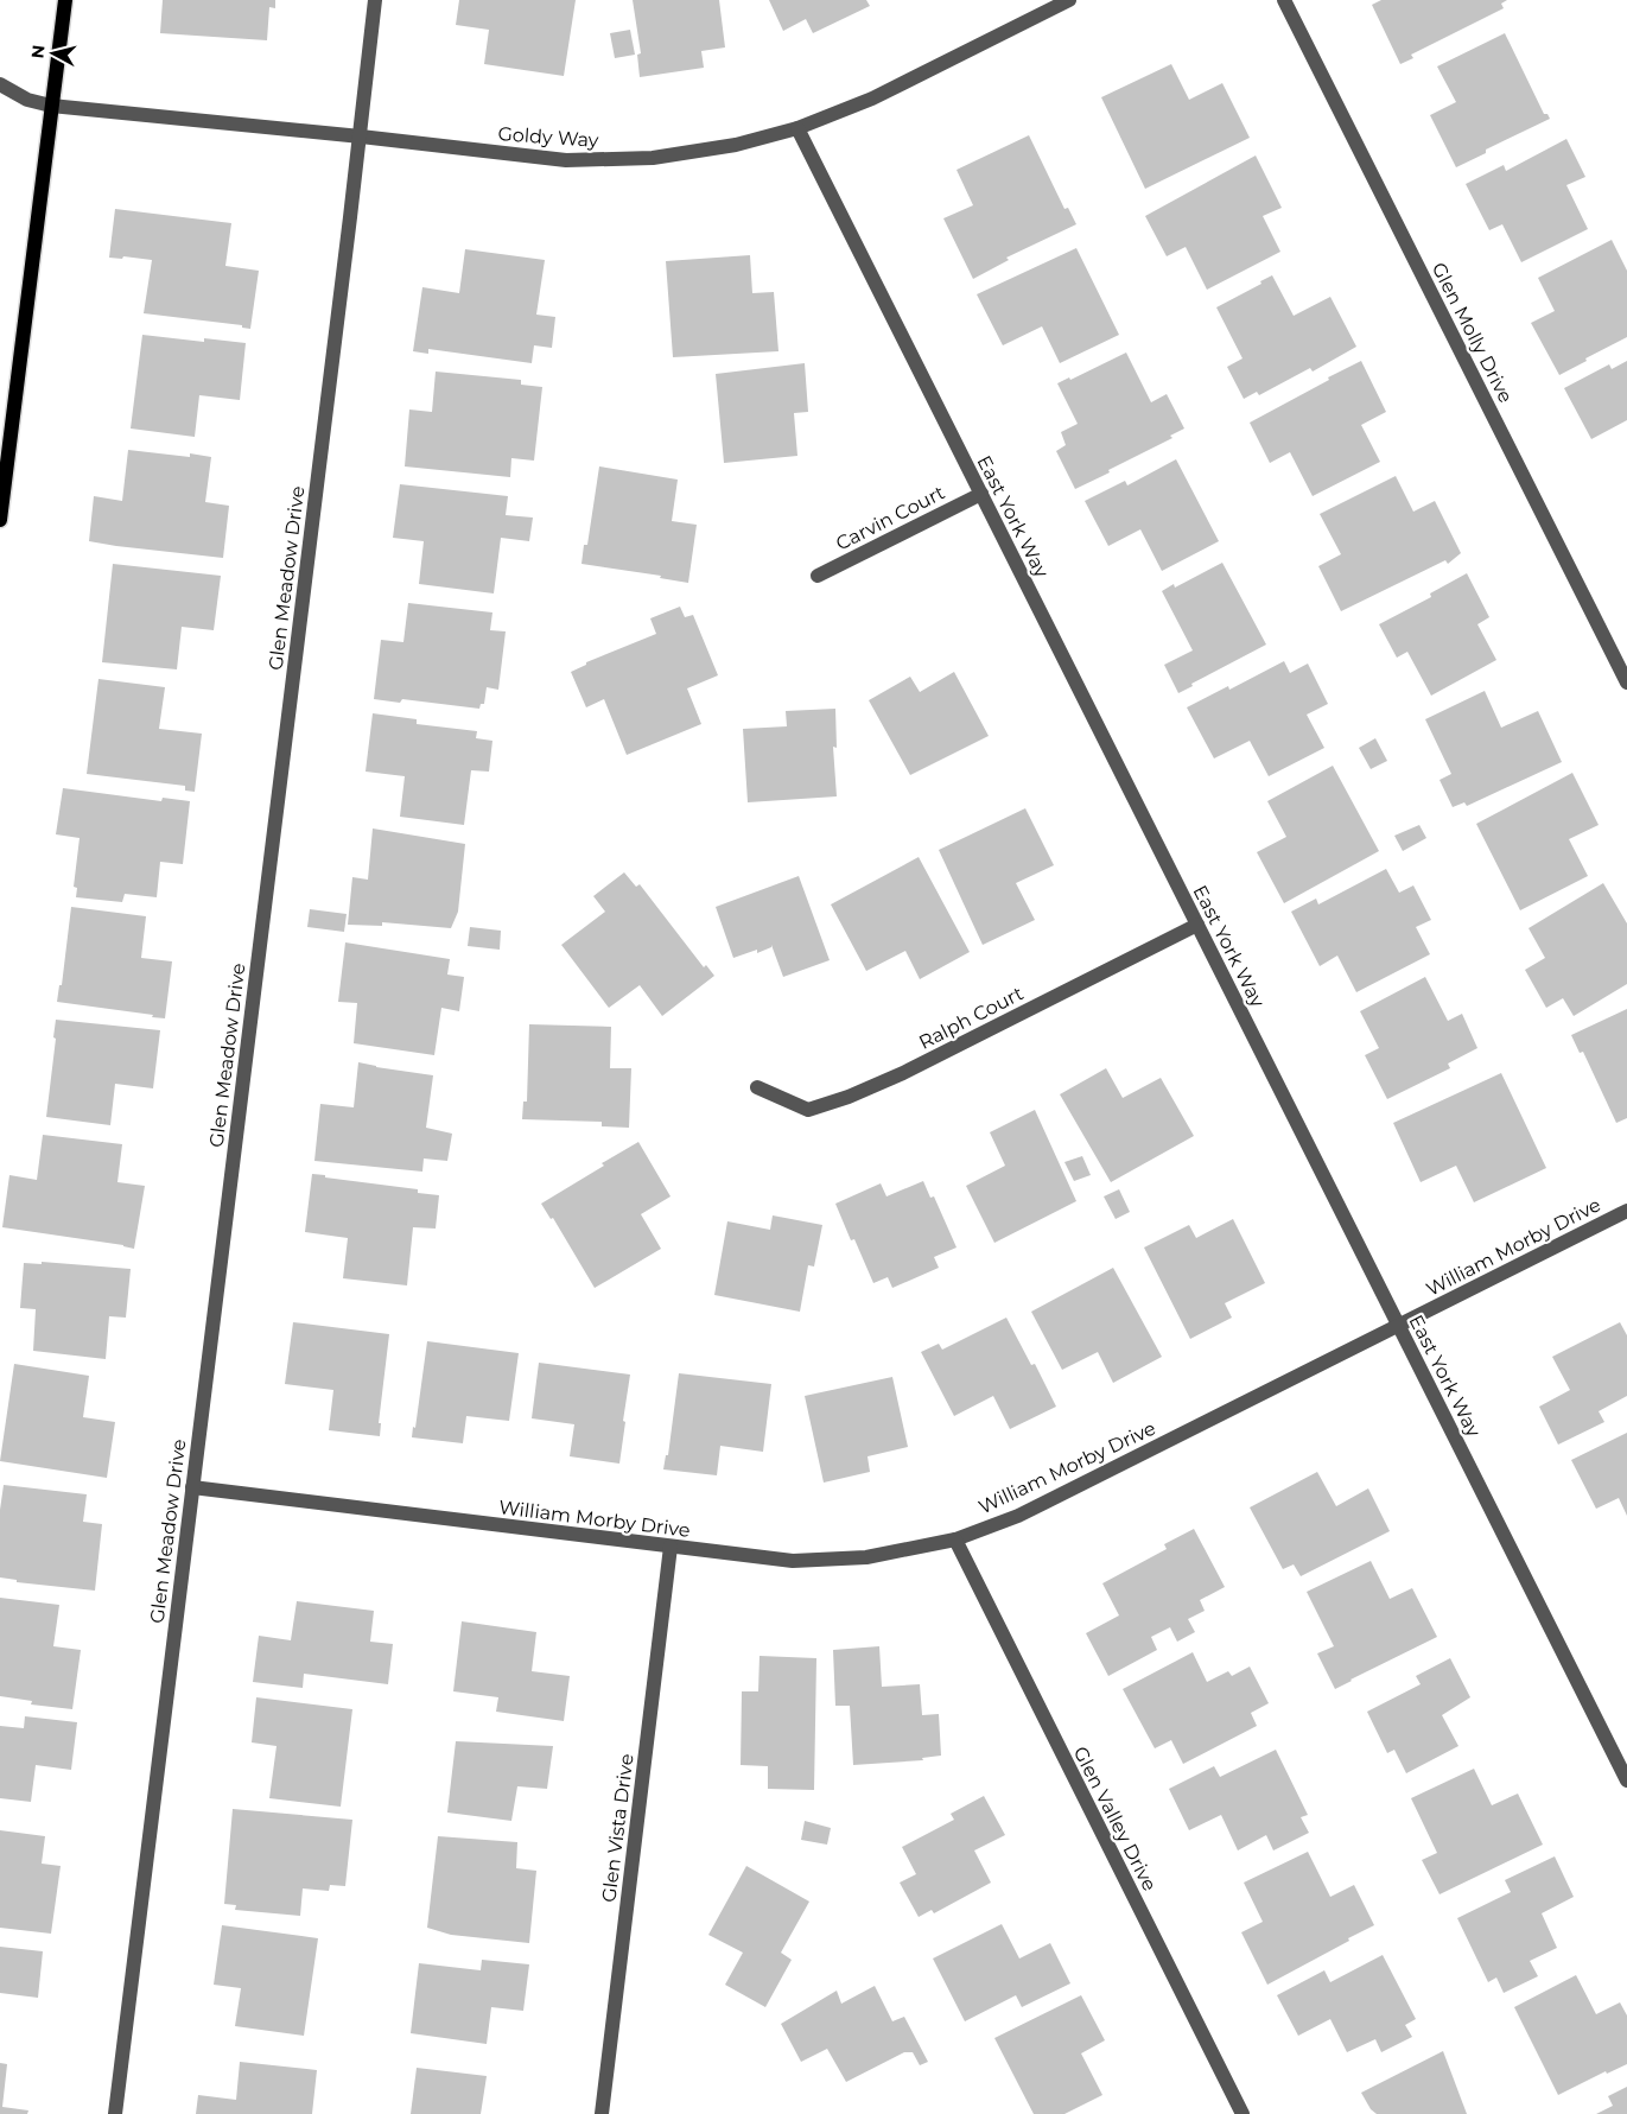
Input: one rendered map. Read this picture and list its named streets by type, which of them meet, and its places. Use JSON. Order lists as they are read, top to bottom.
{
  "streets": {
    "street": [
      "Goldy Way",
      "Glen Molly Drive",
      "East York Way",
      "Carvin Court",
      "Glen Meadow Drive",
      "Ralph Court",
      "William Morby Drive",
      "Glen Valley Drive",
      "Glen Vista Drive"
    ]
  },
  "crossings": [
    ["Goldy Way", "East York Way"],
    ["Goldy Way", "Glen Meadow Drive"],
    ["East York Way", "Carvin Court"],
    ["East York Way", "Ralph Court"],
    ["East York Way", "William Morby Drive"],
    ["Glen Meadow Drive", "William Morby Drive"],
    ["William Morby Drive", "Glen Valley Drive"],
    ["William Morby Drive", "Glen Vista Drive"]
  ],
  "north": "left"
}
